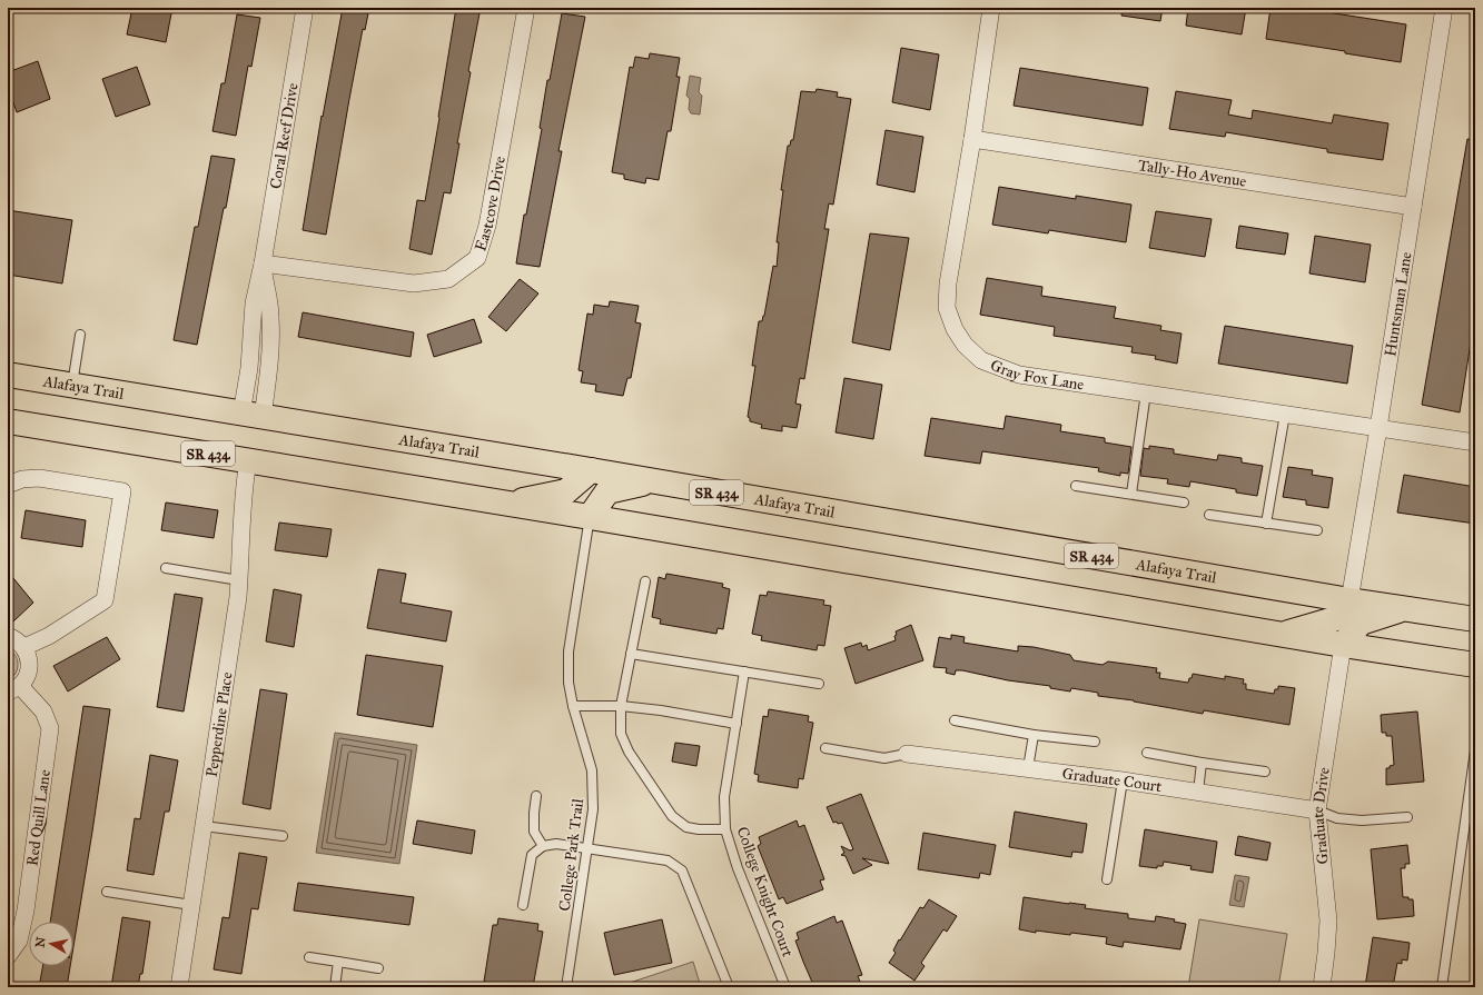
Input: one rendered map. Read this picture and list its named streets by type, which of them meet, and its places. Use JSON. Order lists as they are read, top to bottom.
{
  "streets": {
    "main road": ["Alafaya Trail", "SR 434"],
    "street": [
      "Coral Reef Drive",
      "Tally-Ho Avenue",
      "Eastcove Drive",
      "Huntsman Lane",
      "Gray Fox Lane",
      "Pepperdine Place",
      "Graduate Court",
      "Graduate Drive",
      "Red Quill Lane"
    ],
    "lane": ["College Park Trail", "College Knight Court"]
  },
  "crossings": [
    ["Coral Reef Drive", "Eastcove Drive"],
    ["Coral Reef Drive", "Alafaya Trail"],
    ["Tally-Ho Avenue", "Huntsman Lane"],
    ["Tally-Ho Avenue", "Gray Fox Lane"],
    ["Huntsman Lane", "Gray Fox Lane"],
    ["Huntsman Lane", "Alafaya Trail"],
    ["SR 434", "Pepperdine Place"],
    ["SR 434", "Graduate Drive"],
    ["SR 434", "College Park Trail"],
    ["Graduate Court", "Graduate Drive"]
  ],
  "north": "left"
}
